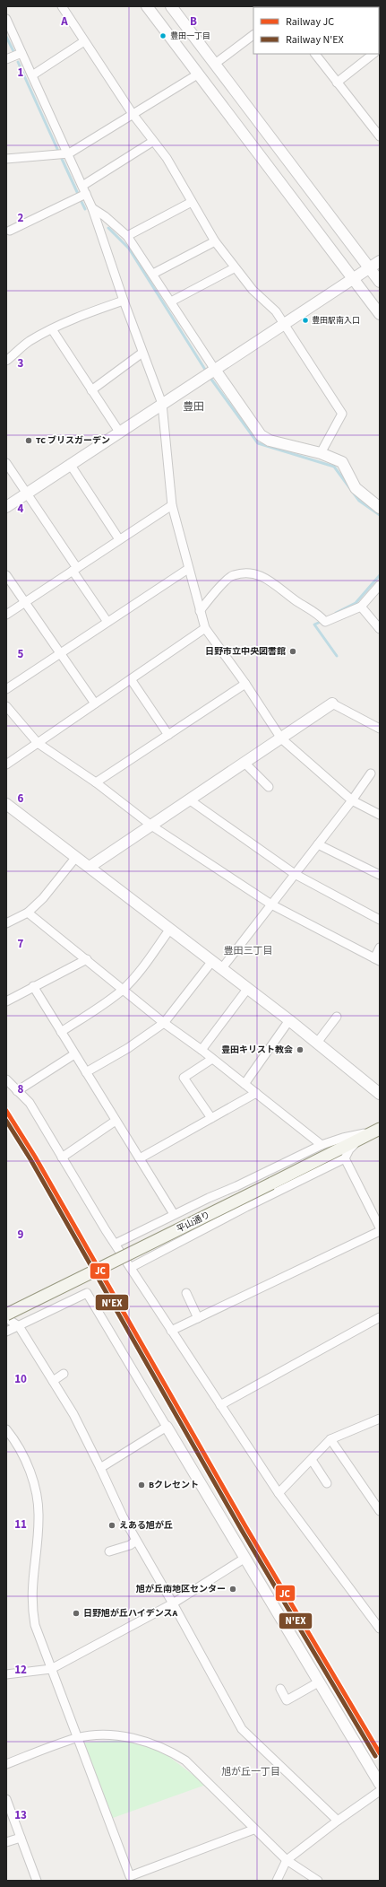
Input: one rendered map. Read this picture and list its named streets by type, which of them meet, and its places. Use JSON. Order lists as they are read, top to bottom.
{
  "streets": {
    "main road": ["平山通り"]
  },
  "districts": ["豊田", "豊田三丁目", "旭が丘一丁目"],
  "places": [
    "豊田一丁目",
    "豊田駅南入口",
    "TC ブリスガーデン",
    "日野市立中央図書館",
    "豊田キリスト教会",
    "Bクレセント",
    "えある旭が丘",
    "旭が丘南地区センター",
    "日野旭が丘ハイデンスA"
  ],
  "lines": ["rail line JC", "rail line N'EX"],
  "legend": ["Railway JC", "Railway N'EX"],
  "grid": {
    "columns": ["A", "B"],
    "rows": [
      "1",
      "2",
      "3",
      "4",
      "5",
      "6",
      "7",
      "8",
      "9",
      "10",
      "11",
      "12",
      "13"
    ]
  }
}
